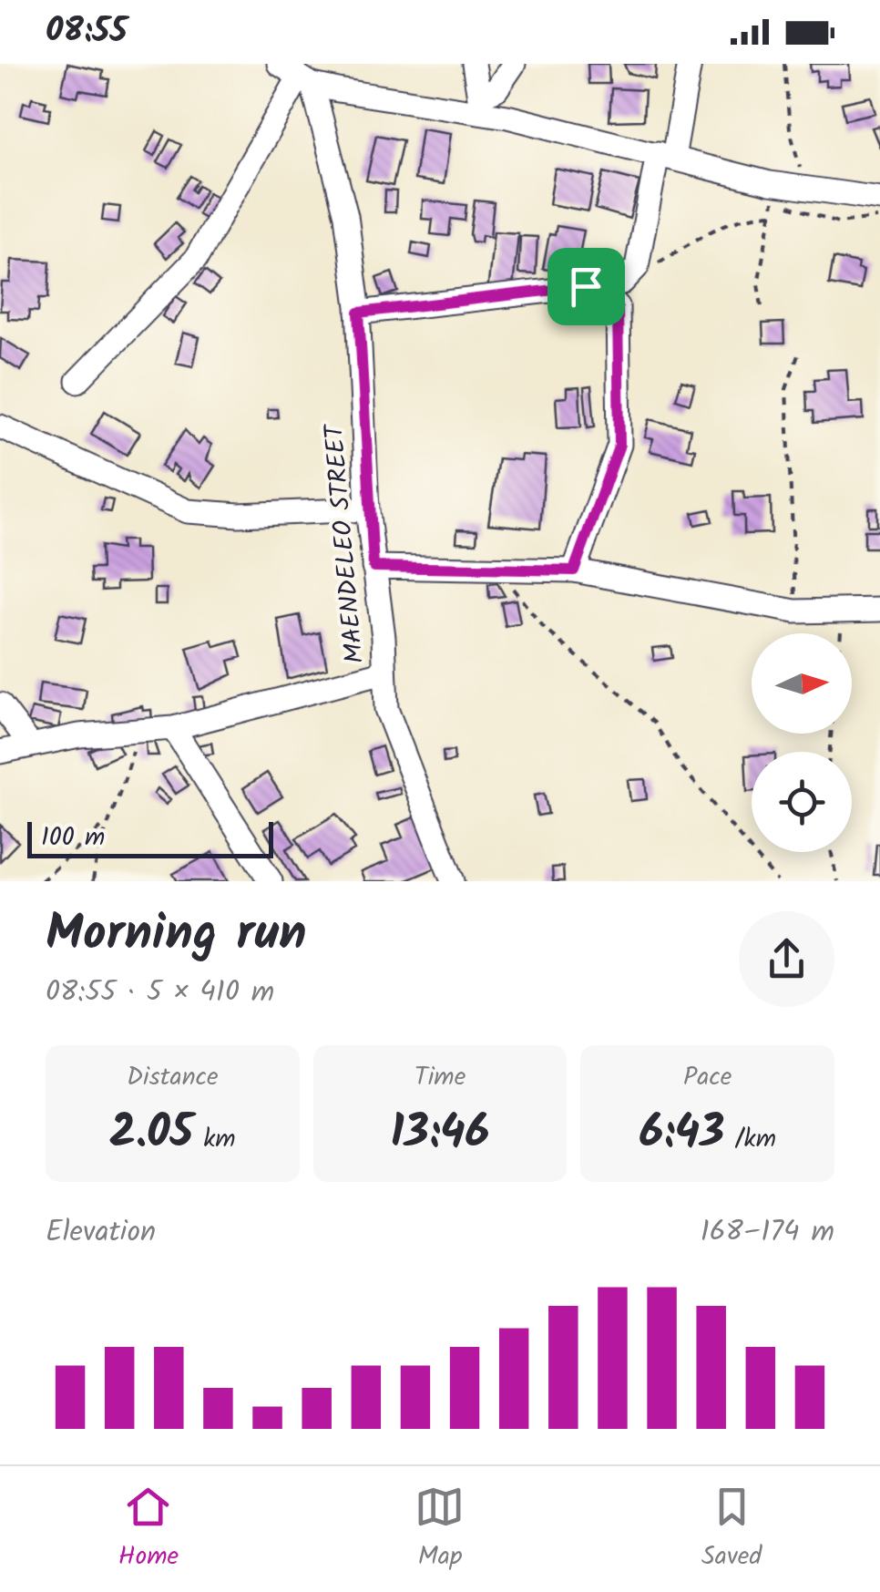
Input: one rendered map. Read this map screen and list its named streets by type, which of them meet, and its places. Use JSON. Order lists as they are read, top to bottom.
{
  "streets": {
    "street": ["MAENDELEO STREET"]
  },
  "scale_bar": "100 m",
  "north": "right",
  "page": {
    "status": "08:55",
    "scale": "100 m",
    "heading": ["Morning run", "08:55 · 5 × 410 m"],
    "stats": [
      ["Distance", "2.05 km"],
      ["Time", "13:46"],
      ["Pace", "6:43 /km"]
    ],
    "chart": ["Elevation", "168–174 m"],
    "tabs": ["Home", "Map", "Saved"]
  }
}
